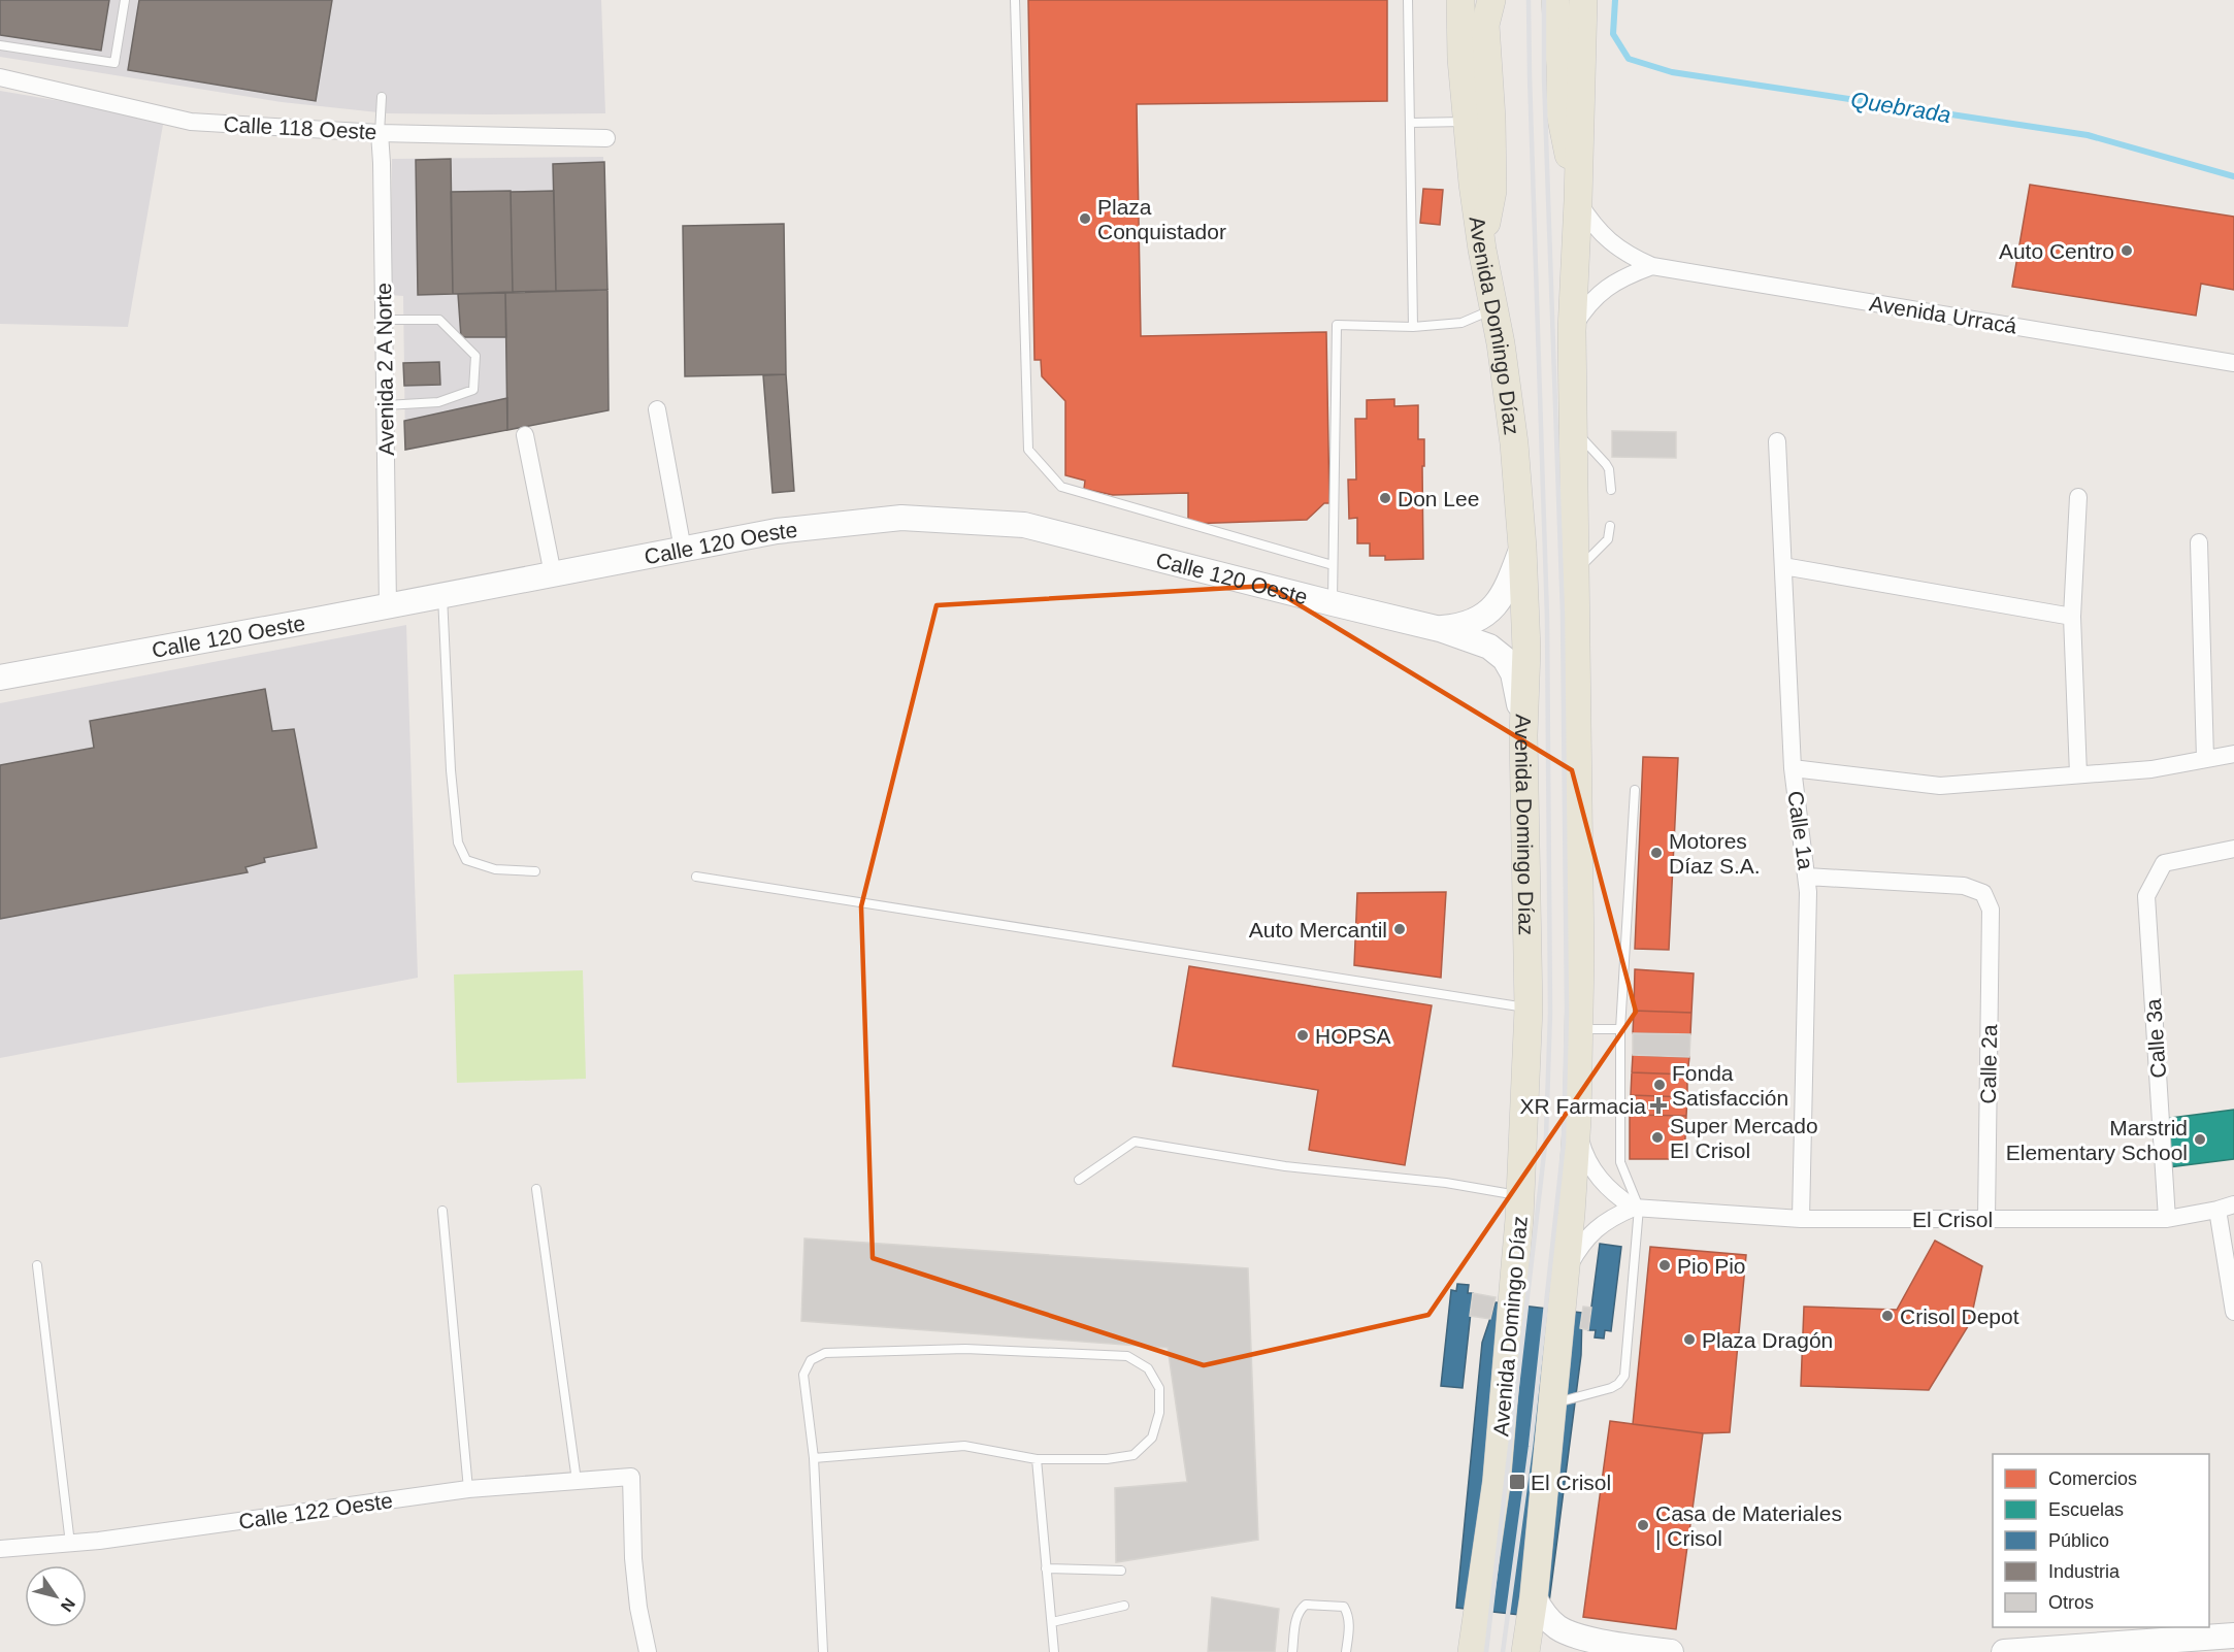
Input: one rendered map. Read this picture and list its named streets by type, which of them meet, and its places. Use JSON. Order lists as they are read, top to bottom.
{
  "streets": {
    "main road": ["Avenida Domingo Díaz"],
    "street": [
      "Calle 118 Oeste",
      "Avenida Urracá",
      "Avenida 2 A Norte",
      "Calle 120 Oeste",
      "Calle 1a",
      "Calle 3a",
      "Calle 2a",
      "El Crisol",
      "Calle 122 Oeste"
    ]
  },
  "crossings": [
    ["Calle 118 Oeste", "Avenida 2 A Norte"],
    ["Avenida Domingo Díaz", "Calle 120 Oeste"],
    ["Avenida 2 A Norte", "Calle 120 Oeste"],
    ["Calle 1a", "Calle 2a"],
    ["Calle 1a", "El Crisol"],
    ["Calle 3a", "El Crisol"],
    ["Calle 2a", "El Crisol"]
  ],
  "water": ["Quebrada"],
  "places": {
    "other": [
      "Plaza Conquistador",
      "Auto Centro",
      "Don Lee",
      "Motores Díaz S.A.",
      "Auto Mercantil",
      "HOPSA",
      "Fonda Satisfacción",
      "Super Mercado El Crisol",
      "Marstrid Elementary School",
      "Pio Pio",
      "Crisol Depot",
      "Plaza Dragón",
      "Casa de Materiales | Crisol"
    ],
    "health": ["XR Farmacia"],
    "transit": ["El Crisol"]
  },
  "legend": [
    "Comercios",
    "Escuelas",
    "Público",
    "Industria",
    "Otros"
  ],
  "north": "bottom right"
}
